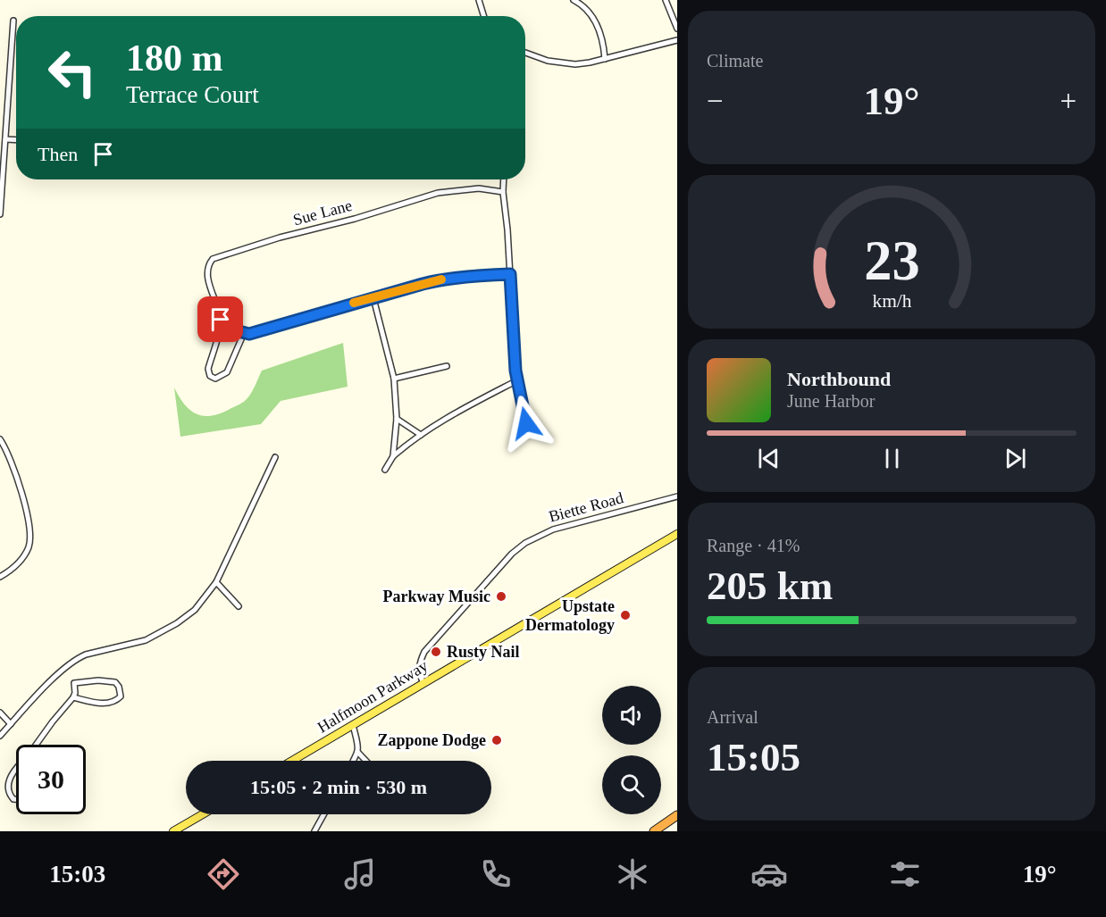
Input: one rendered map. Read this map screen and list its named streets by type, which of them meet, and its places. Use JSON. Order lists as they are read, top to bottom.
{
  "streets": {
    "main road": ["Halfmoon Parkway"],
    "street": ["Sue Lane", "Biette Road"]
  },
  "crossings": [
    ["Biette Road", "Halfmoon Parkway"]
  ],
  "places": [
    "Parkway Music",
    "Upstate Dermatology",
    "Rusty Nail",
    "Zappone Dodge"
  ],
  "page": {
    "tile": [
      "Climate",
      ["Range · 41%", "205 km"],
      ["Arrival", "15:05"]
    ],
    "turn": ["180 m", "Terrace Court"],
    "heat": ["−", "19°", "+"],
    "then": "Then",
    "song": ["Northbound", "June Harbor"],
    "limit": "30",
    "trip": "15:05 · 2 min · 530 m",
    "tabs": ["15:03", "19°"],
    "gauge": ["23", "km/h"]
  }
}
